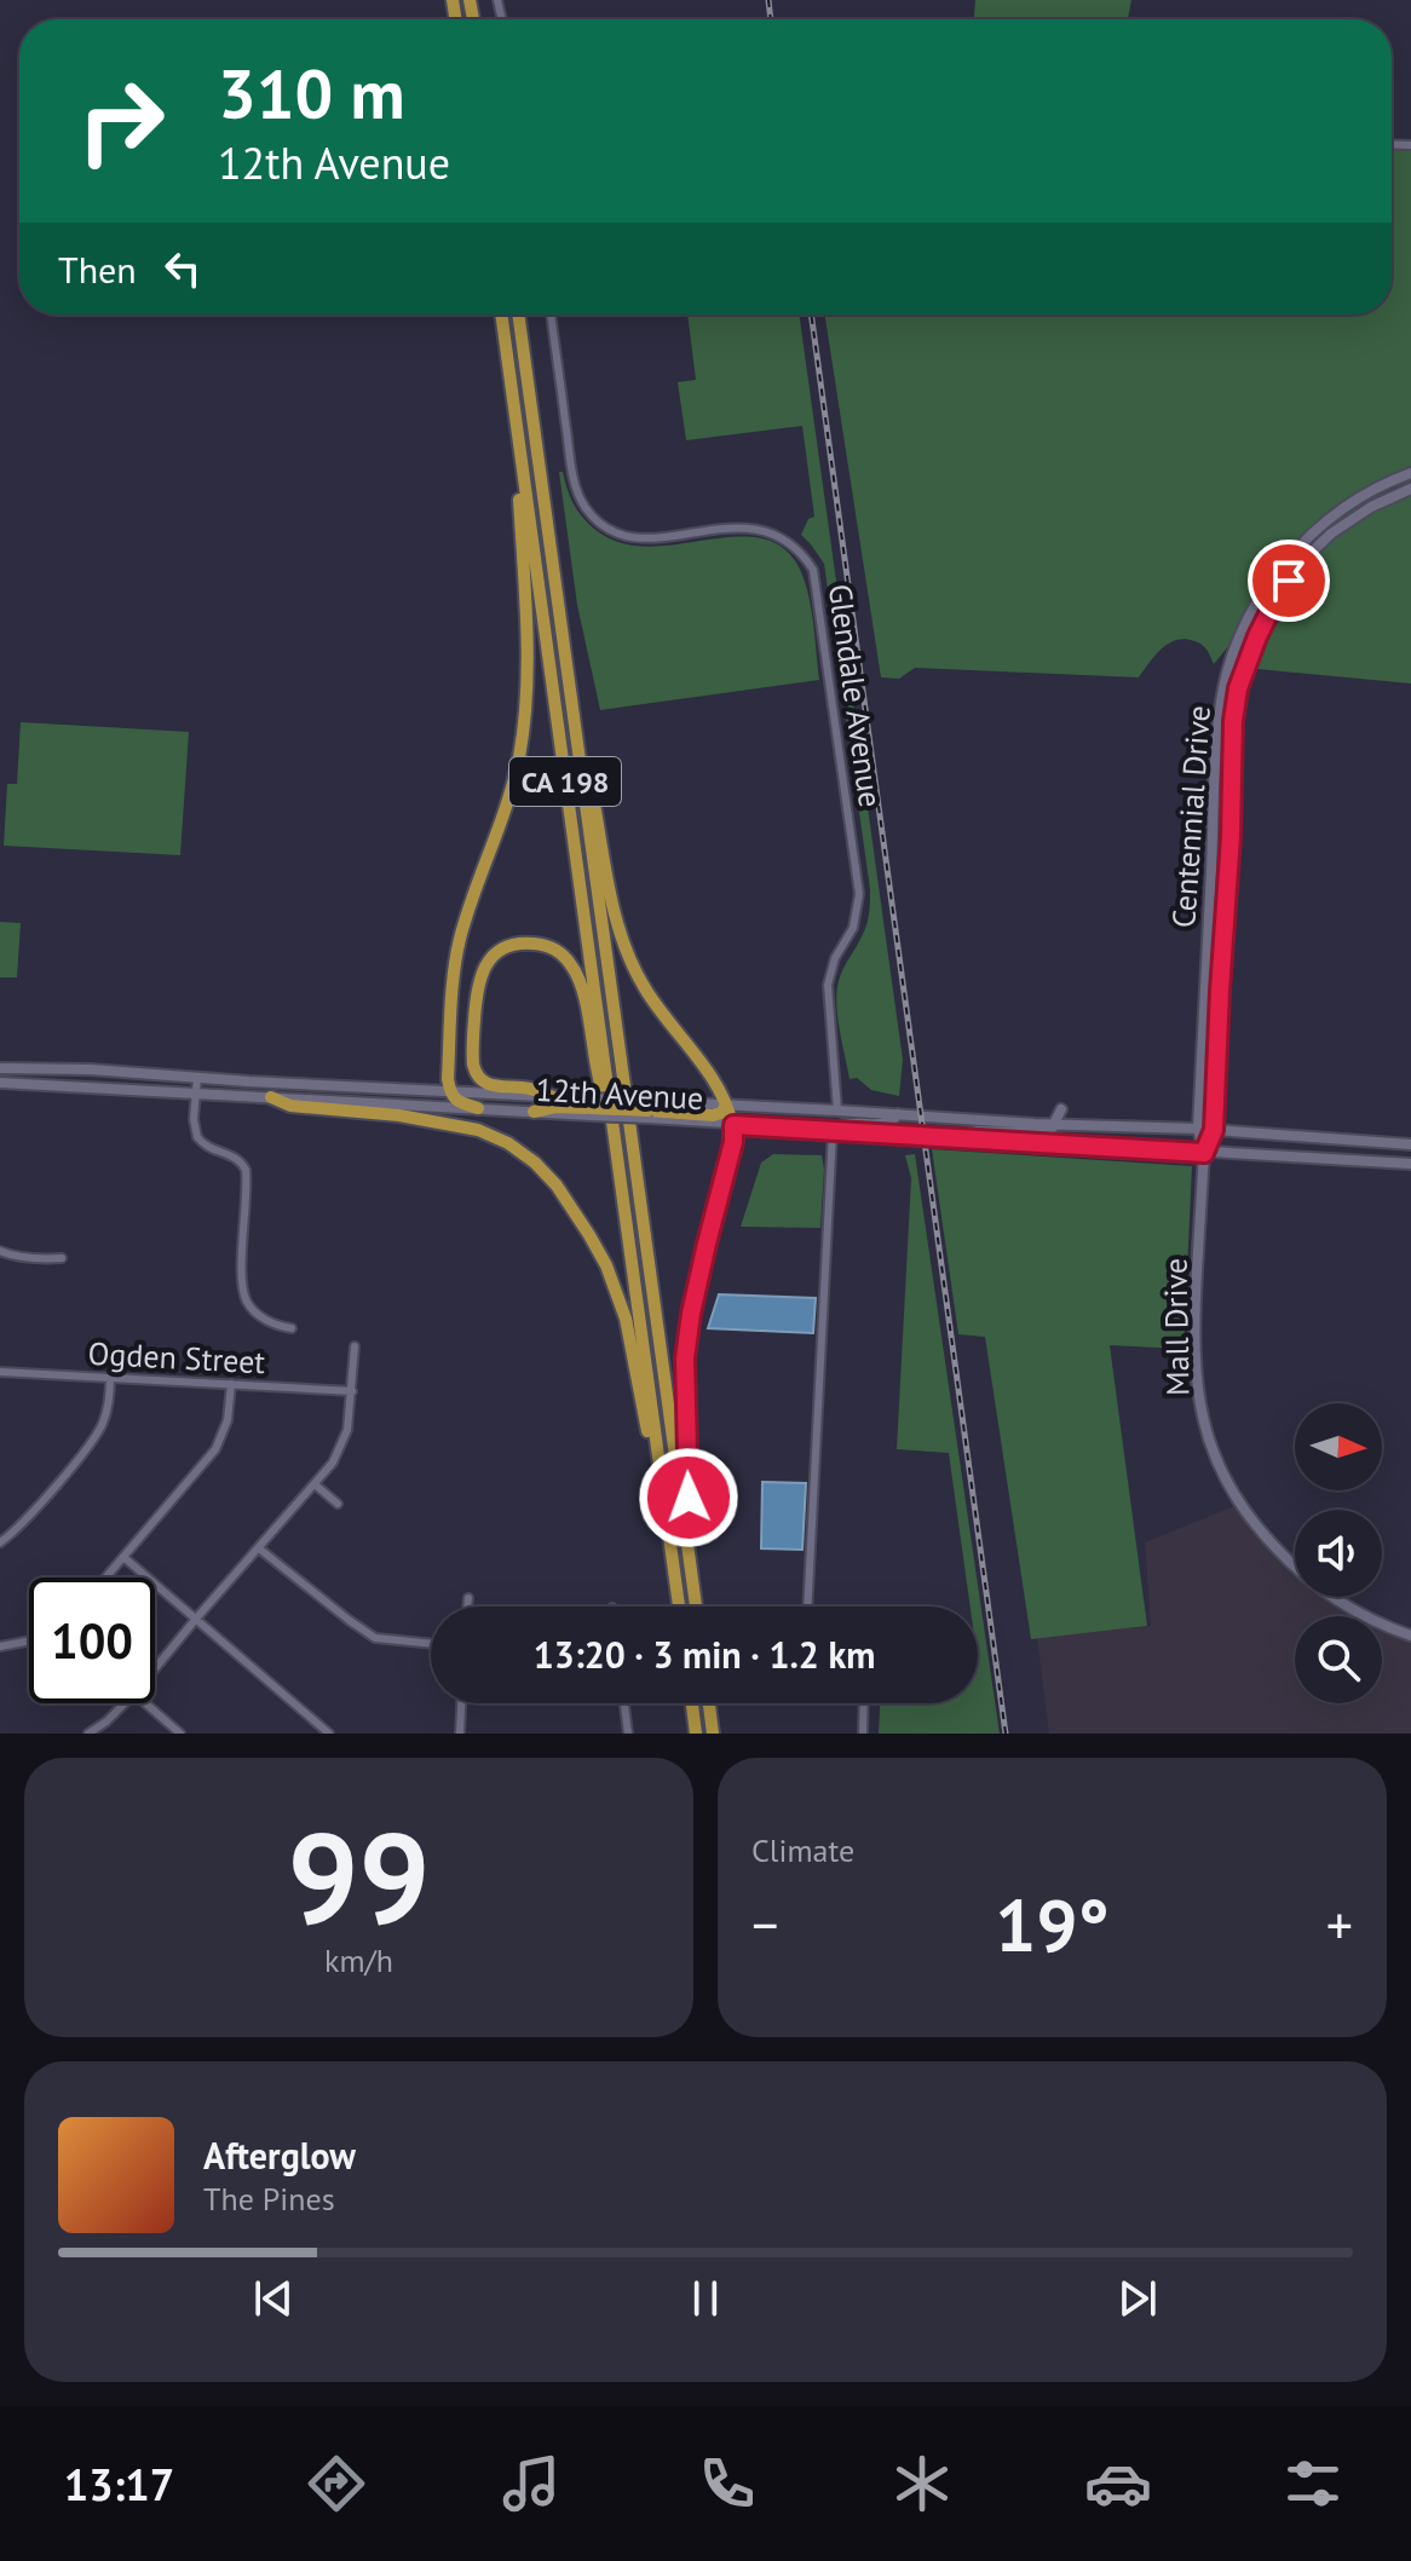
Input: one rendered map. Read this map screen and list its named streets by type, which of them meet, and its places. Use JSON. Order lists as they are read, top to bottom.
{
  "streets": {
    "highway": ["CA 198"],
    "main road": ["Centennial Drive", "12th Avenue", "Mall Drive"],
    "street": ["Glendale Avenue", "Ogden Street"]
  },
  "crossings": [
    ["Glendale Avenue", "12th Avenue"],
    ["Centennial Drive", "12th Avenue"],
    ["Centennial Drive", "Mall Drive"],
    ["12th Avenue", "Mall Drive"]
  ],
  "north": "right",
  "page": {
    "turn": ["310 m", "12th Avenue"],
    "then": "Then",
    "limit": "100",
    "trip": "13:20 · 3 min · 1.2 km",
    "tile": [
      ["99", "km/h"],
      "Climate"
    ],
    "heat": ["−", "19°", "+"],
    "song": ["Afterglow", "The Pines"],
    "tabs": "13:17"
  }
}
